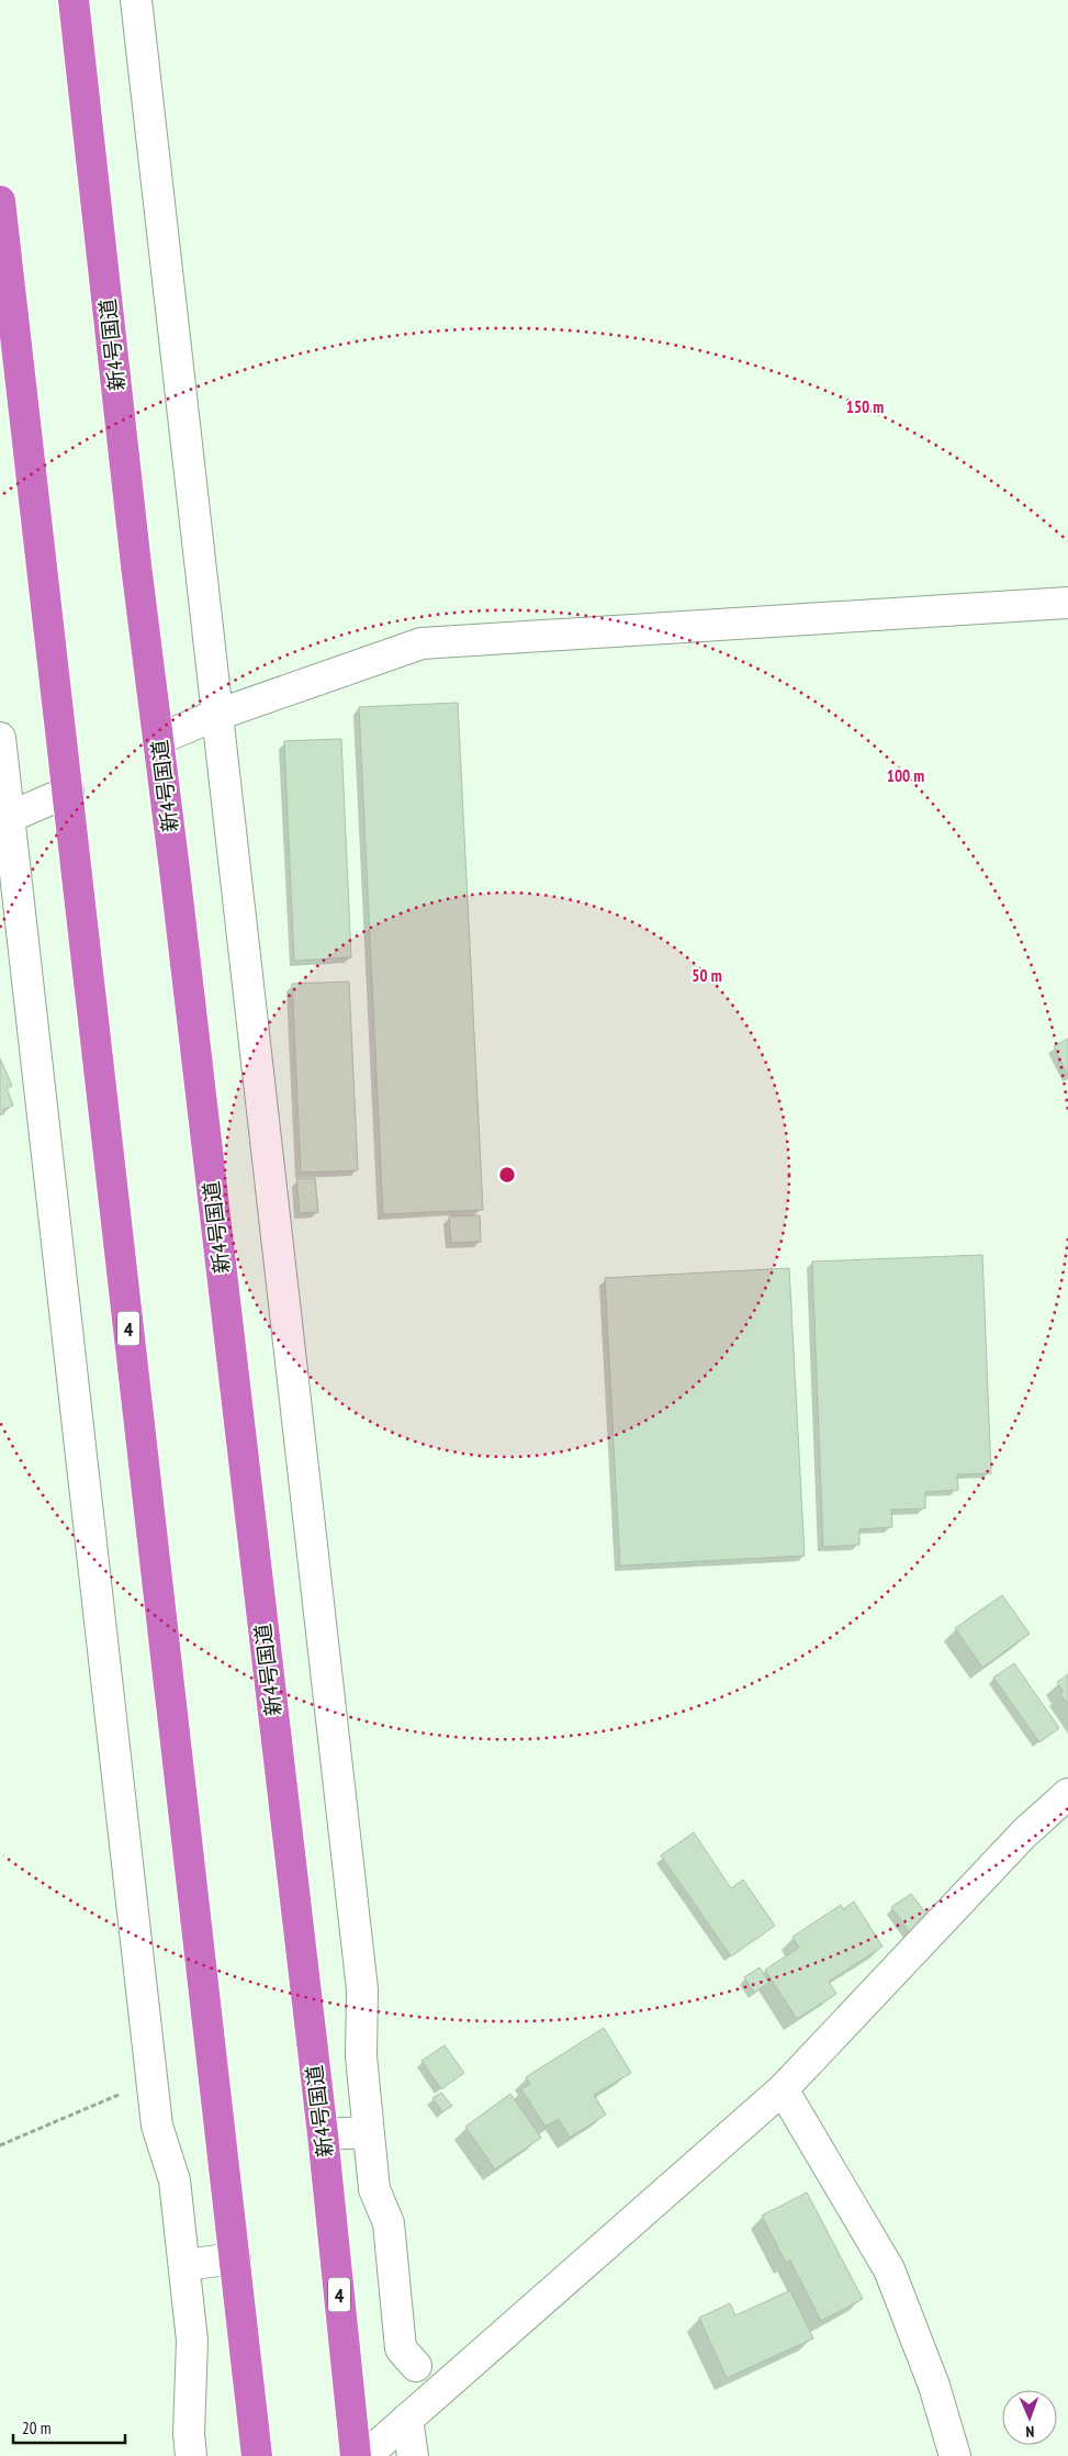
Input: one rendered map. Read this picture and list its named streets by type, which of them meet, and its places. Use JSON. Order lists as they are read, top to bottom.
{
  "streets": {
    "highway": ["新4号国道", "4"]
  },
  "scale_bar": "20 m",
  "north": "bottom",
  "rings": ["150 m", "100 m", "50 m"]
}
